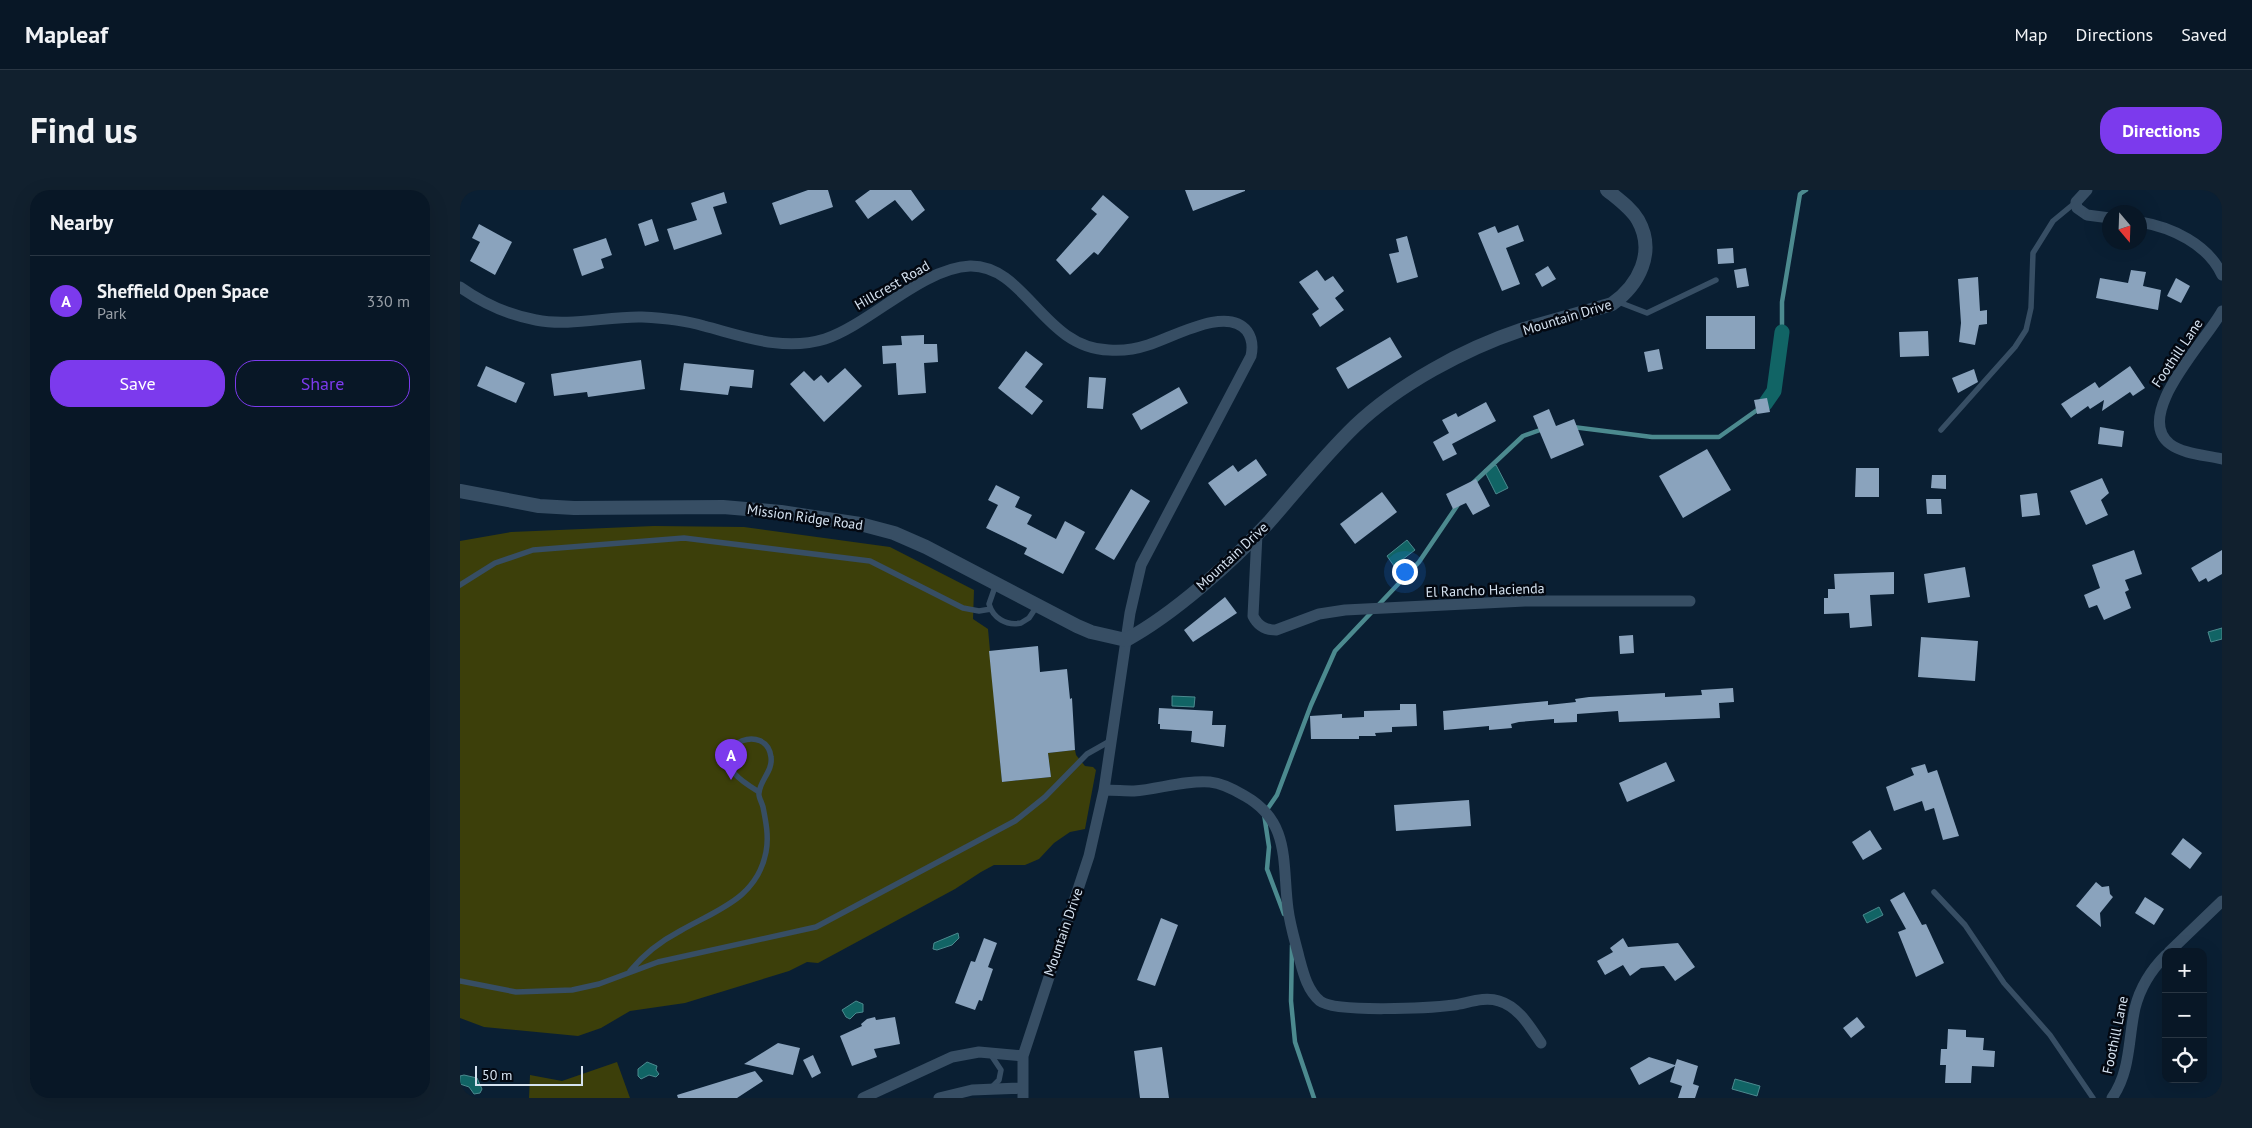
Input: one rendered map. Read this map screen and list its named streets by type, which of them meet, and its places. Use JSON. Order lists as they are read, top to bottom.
{
  "streets": {
    "main road": ["Mountain Drive", "Mission Ridge Road"],
    "street": ["Hillcrest Road", "Foothill Lane", "El Rancho Hacienda"]
  },
  "crossings": [
    ["Hillcrest Road", "Mountain Drive"],
    ["Hillcrest Road", "Mission Ridge Road"],
    ["Mountain Drive", "Mission Ridge Road"],
    ["Mountain Drive", "El Rancho Hacienda"]
  ],
  "scale_bar": "50 m",
  "north": "bottom",
  "page": {
    "header": "Mapleaf",
    "nav": ["Map", "Directions", "Saved"],
    "title": "Find us",
    "buttons": [
      "Directions",
      ["Save", "Share"]
    ],
    "heading": "Nearby",
    "list": [
      {
        "mark": "A",
        "name": "Sheffield Open Space",
        "note": "Park",
        "value": "330 m"
      }
    ],
    "pins": "A",
    "map_buttons": ["+", "−"],
    "scale": "50 m"
  }
}
